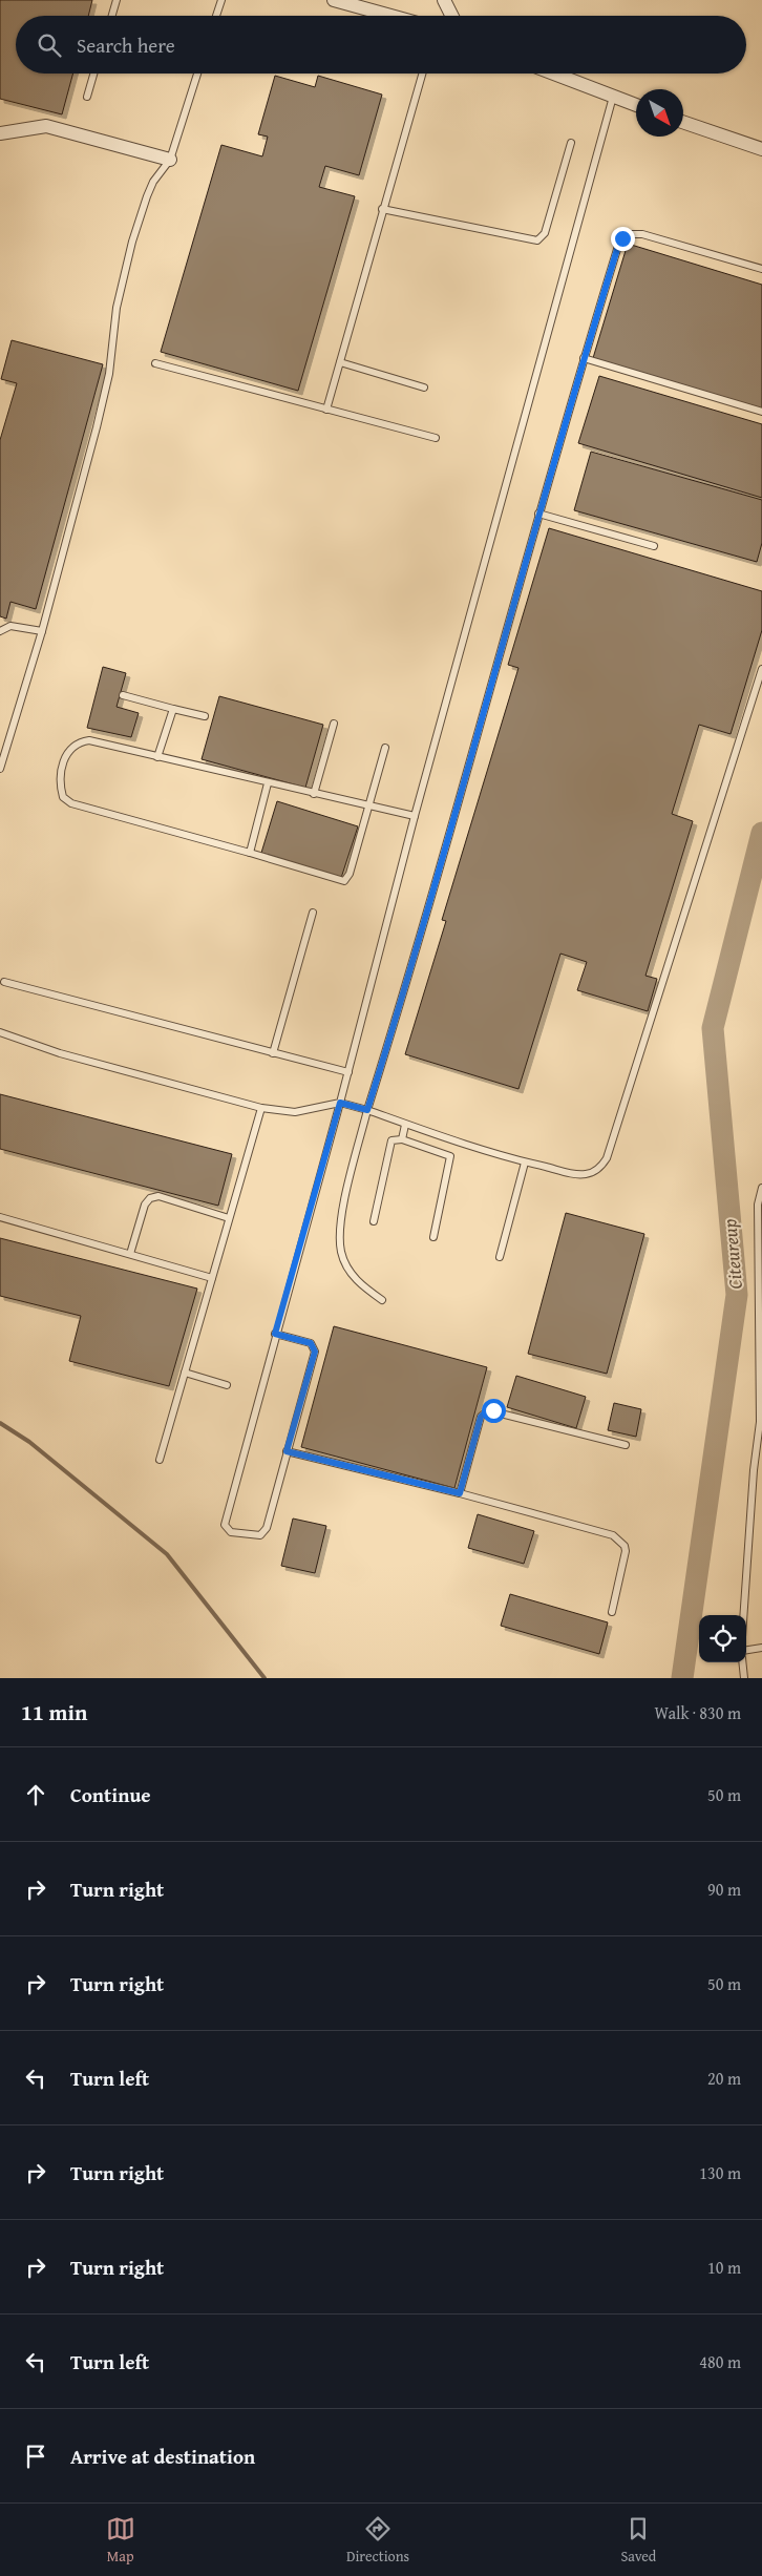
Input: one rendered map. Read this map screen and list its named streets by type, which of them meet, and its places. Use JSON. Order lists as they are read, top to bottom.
{
  "water": ["Citeureup"],
  "north": "bottom right",
  "page": {
    "search": "Search here",
    "heading": ["11 min", "Walk · 830 m"],
    "list": [
      ["Continue", "50 m"],
      ["Turn right", "90 m"],
      ["Turn right", "50 m"],
      ["Turn left", "20 m"],
      ["Turn right", "130 m"],
      ["Turn right", "10 m"],
      ["Turn left", "480 m"],
      "Arrive at destination"
    ],
    "nav": ["Map", "Directions", "Saved"]
  }
}
